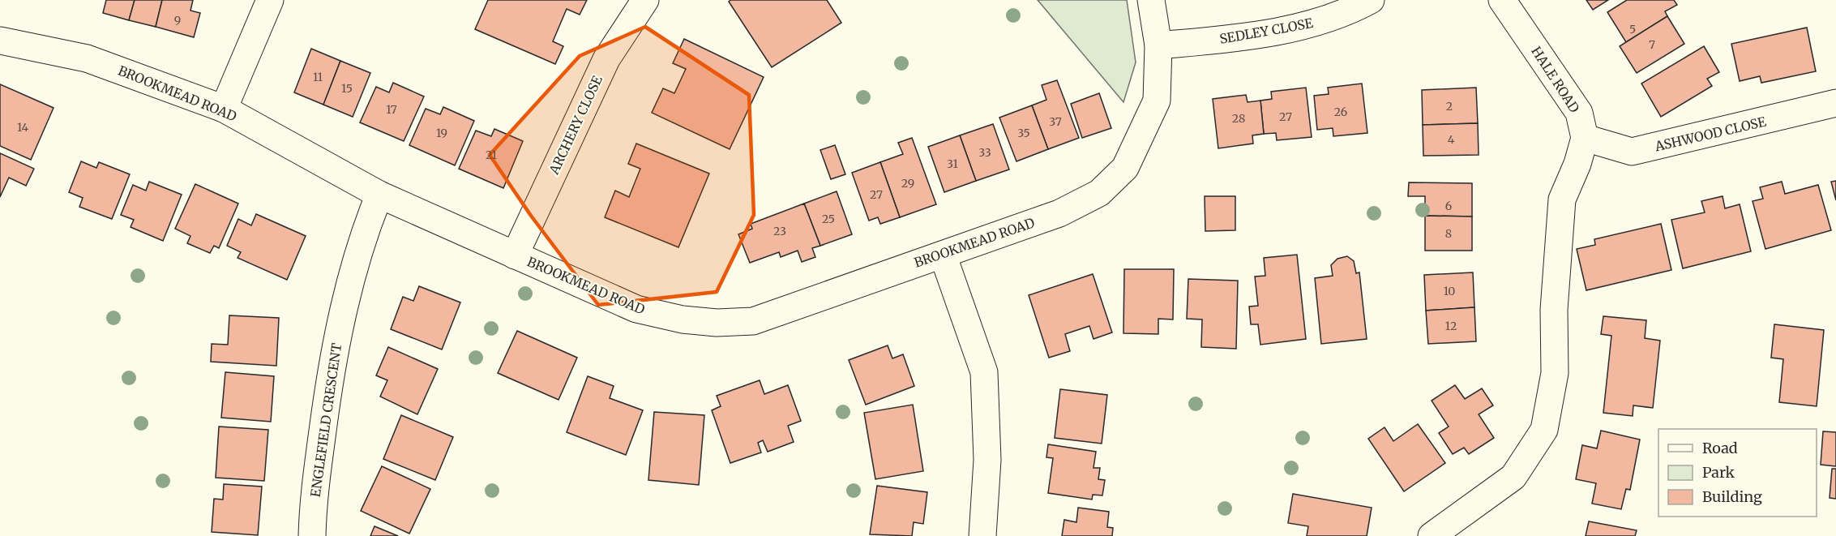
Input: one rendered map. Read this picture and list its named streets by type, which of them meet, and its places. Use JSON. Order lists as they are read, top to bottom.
{
  "streets": {
    "street": [
      "SEDLEY CLOSE",
      "HALE ROAD",
      "BROOKMEAD ROAD",
      "ARCHERY CLOSE",
      "ASHWOOD CLOSE",
      "ENGLEFIELD CRESCENT"
    ]
  },
  "crossings": [
    ["SEDLEY CLOSE", "BROOKMEAD ROAD"],
    ["HALE ROAD", "ASHWOOD CLOSE"],
    ["BROOKMEAD ROAD", "ARCHERY CLOSE"],
    ["BROOKMEAD ROAD", "ENGLEFIELD CRESCENT"]
  ],
  "house_numbers": [
    "9",
    "5",
    "7",
    "11",
    "15",
    "2",
    "17",
    "26",
    "27",
    "28",
    "37",
    "14",
    "19",
    "35",
    "4",
    "33",
    "21",
    "31",
    "29",
    "27",
    "6",
    "25",
    "23",
    "8",
    "10",
    "12"
  ],
  "legend": ["Road", "Park", "Building"]
}
